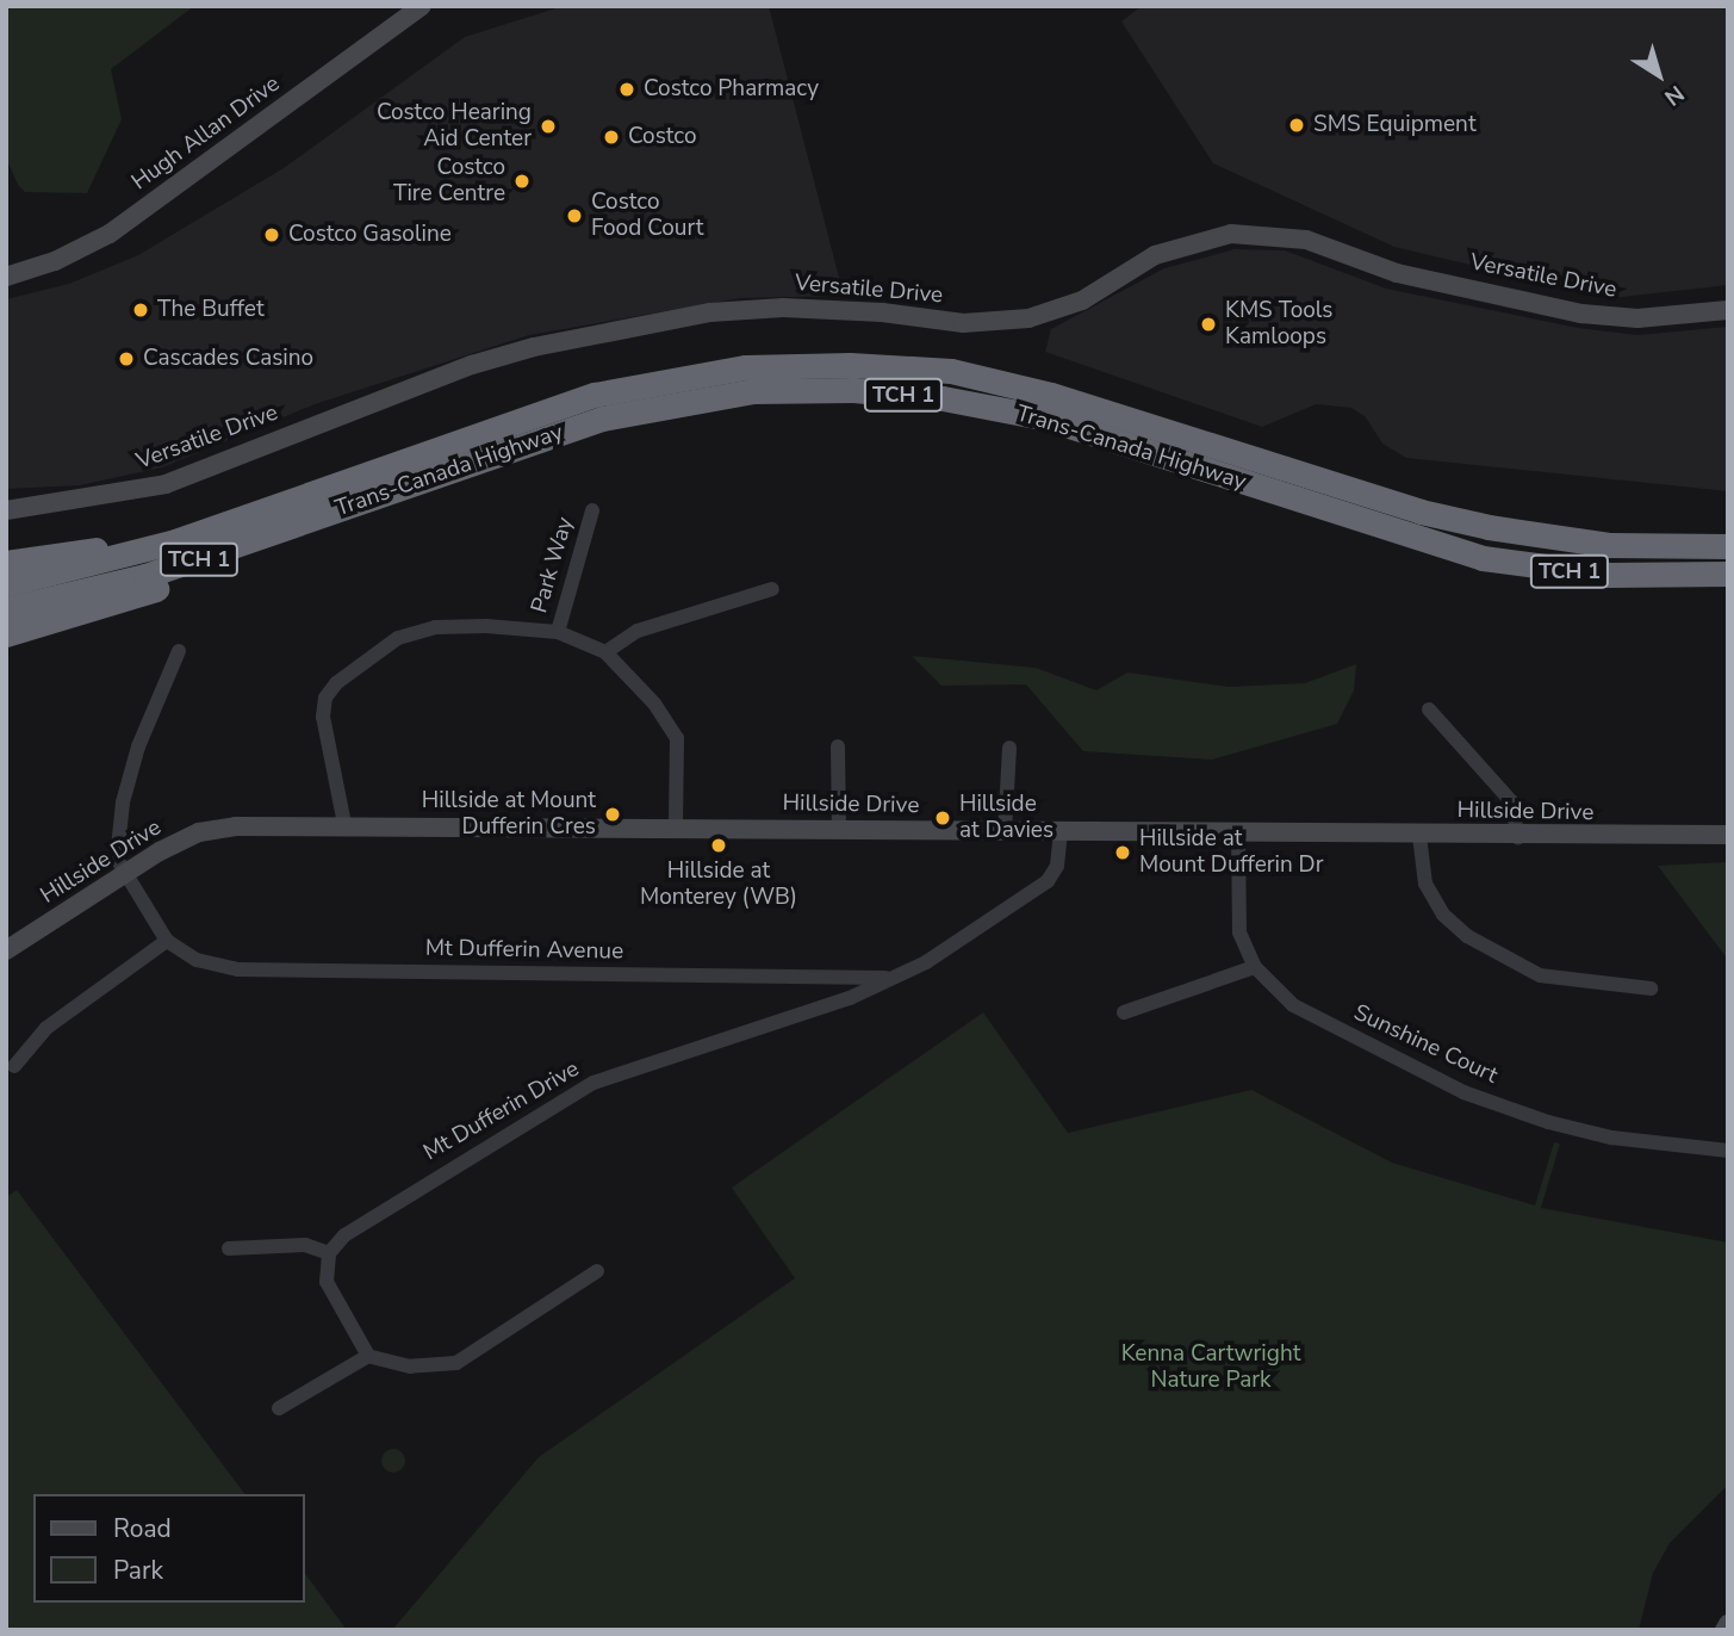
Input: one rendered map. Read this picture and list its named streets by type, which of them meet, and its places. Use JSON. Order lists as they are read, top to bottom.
{
  "streets": {
    "highway": ["TCH 1", "Trans-Canada Highway"],
    "street": [
      "Hugh Allan Drive",
      "Versatile Drive",
      "Park Way",
      "Hillside Drive",
      "Mt Dufferin Avenue",
      "Sunshine Court",
      "Mt Dufferin Drive"
    ]
  },
  "crossings": [
    ["Hillside Drive", "Sunshine Court"],
    ["Hillside Drive", "Mt Dufferin Drive"],
    ["Mt Dufferin Avenue", "Mt Dufferin Drive"]
  ],
  "parks": ["Kenna Cartwright Nature Park"],
  "places": [
    "Costco Pharmacy",
    "SMS Equipment",
    "Costco Hearing Aid Center",
    "Costco",
    "Costco Tire Centre",
    "Costco Food Court",
    "Costco Gasoline",
    "The Buffet",
    "KMS Tools Kamloops",
    "Cascades Casino",
    "Hillside at Mount Dufferin Cres",
    "Hillside at Davies",
    "Hillside at Monterey (WB)",
    "Hillside at Mount Dufferin Dr"
  ],
  "legend": ["Road", "Park"],
  "north": "bottom right"
}
